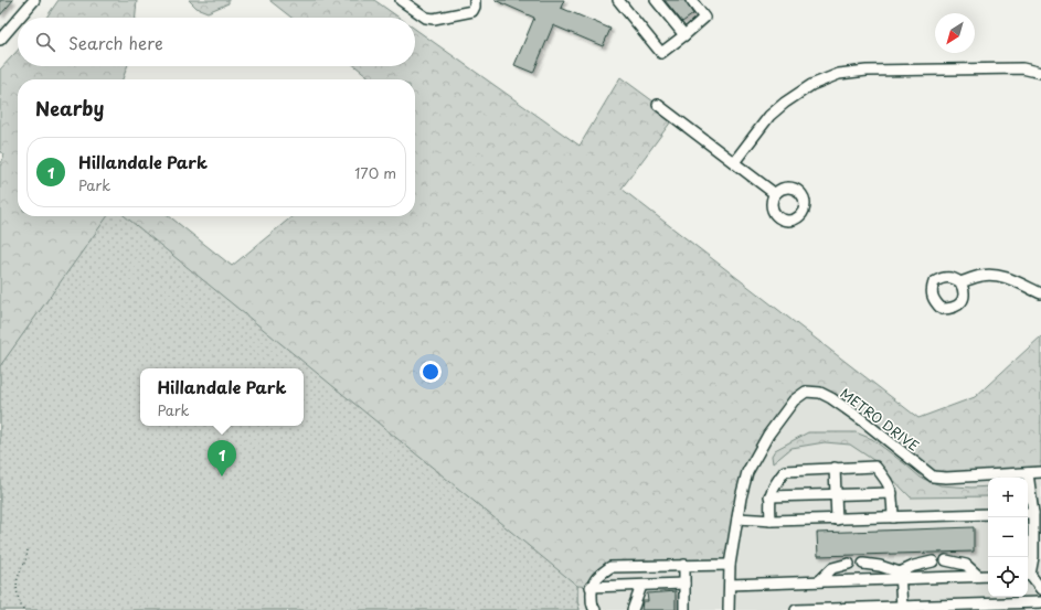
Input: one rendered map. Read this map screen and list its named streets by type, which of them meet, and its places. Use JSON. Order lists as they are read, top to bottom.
{
  "streets": {
    "street": ["METRO DRIVE"]
  },
  "north": "bottom left",
  "page": {
    "search": "Search here",
    "heading": "Nearby",
    "list": [
      {
        "mark": "1",
        "name": "Hillandale Park",
        "note": "Park",
        "value": "170 m"
      }
    ],
    "popup": ["Hillandale Park", "Park"],
    "pins": "1",
    "map_buttons": ["+", "−"]
  }
}
